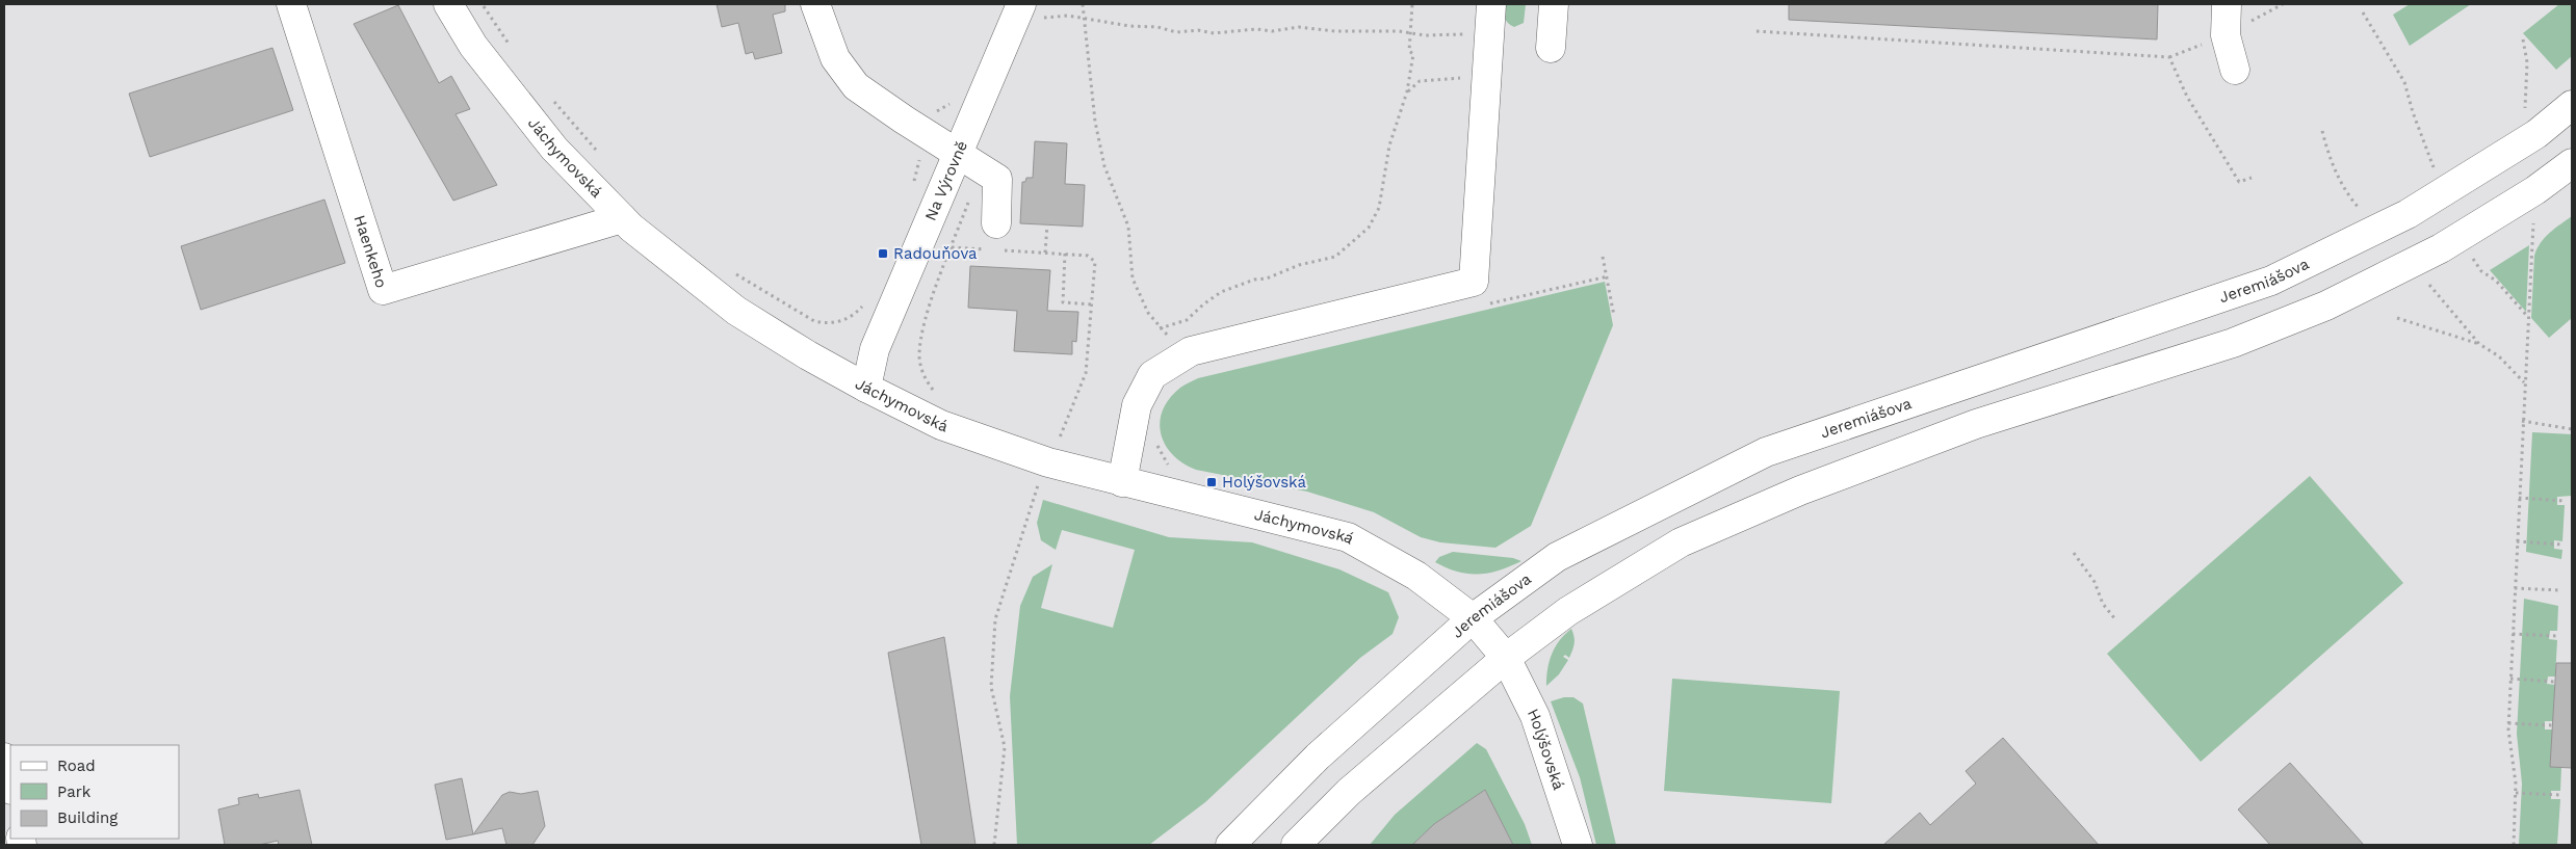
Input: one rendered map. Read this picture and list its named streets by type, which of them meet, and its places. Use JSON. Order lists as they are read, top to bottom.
{
  "streets": {
    "main road": [
      "Jáchymovská",
      "Na Výrovně",
      "Haenkeho",
      "Jeremiášova",
      "Holýšovská"
    ]
  },
  "crossings": [
    ["Jáchymovská", "Na Výrovně"],
    ["Jáchymovská", "Haenkeho"],
    ["Jáchymovská", "Jeremiášova"],
    ["Jáchymovská", "Holýšovská"]
  ],
  "places": {
    "transit": ["Radouňova", "Holýšovská"]
  },
  "legend": ["Road", "Park", "Building"]
}
